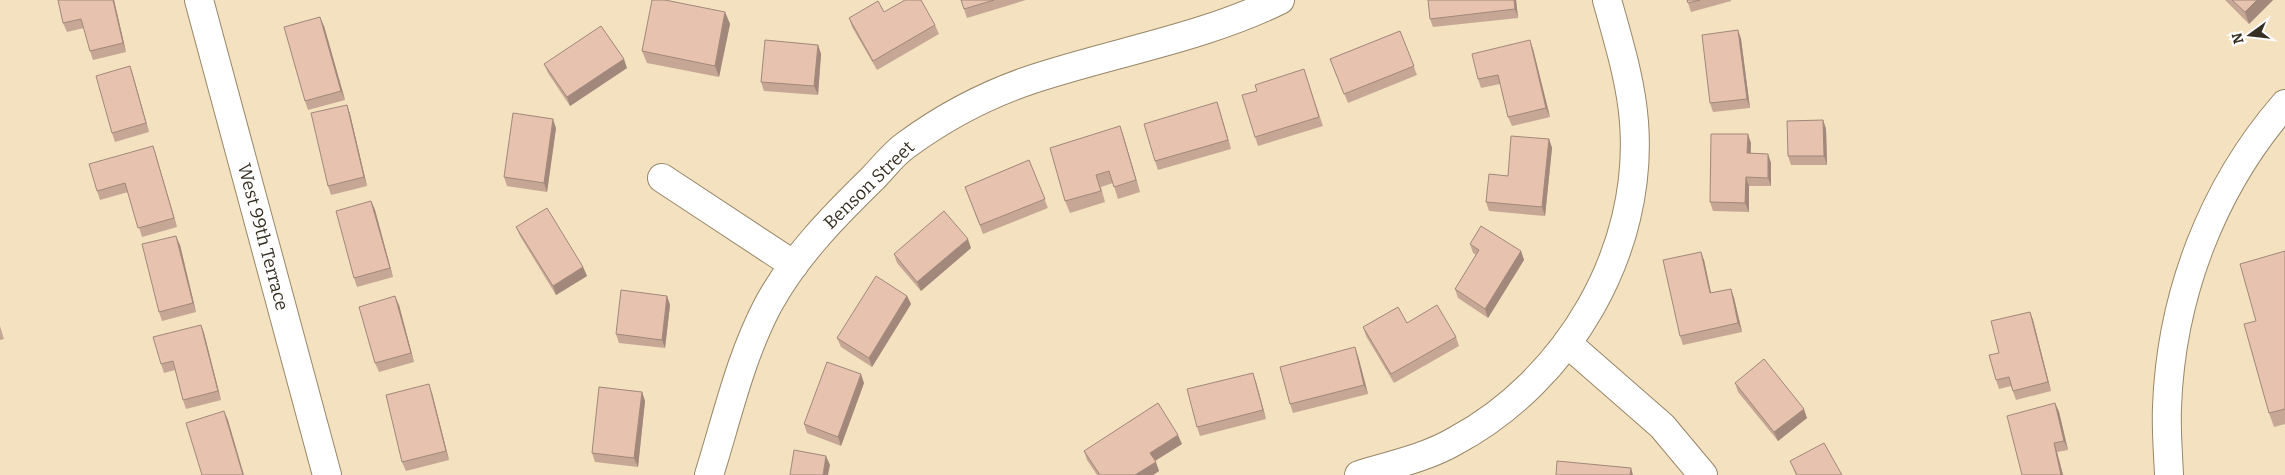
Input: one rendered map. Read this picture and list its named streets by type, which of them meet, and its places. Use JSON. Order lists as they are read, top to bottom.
{
  "streets": {
    "street": ["Benson Street", "West 99th Terrace"]
  },
  "north": "left"
}
